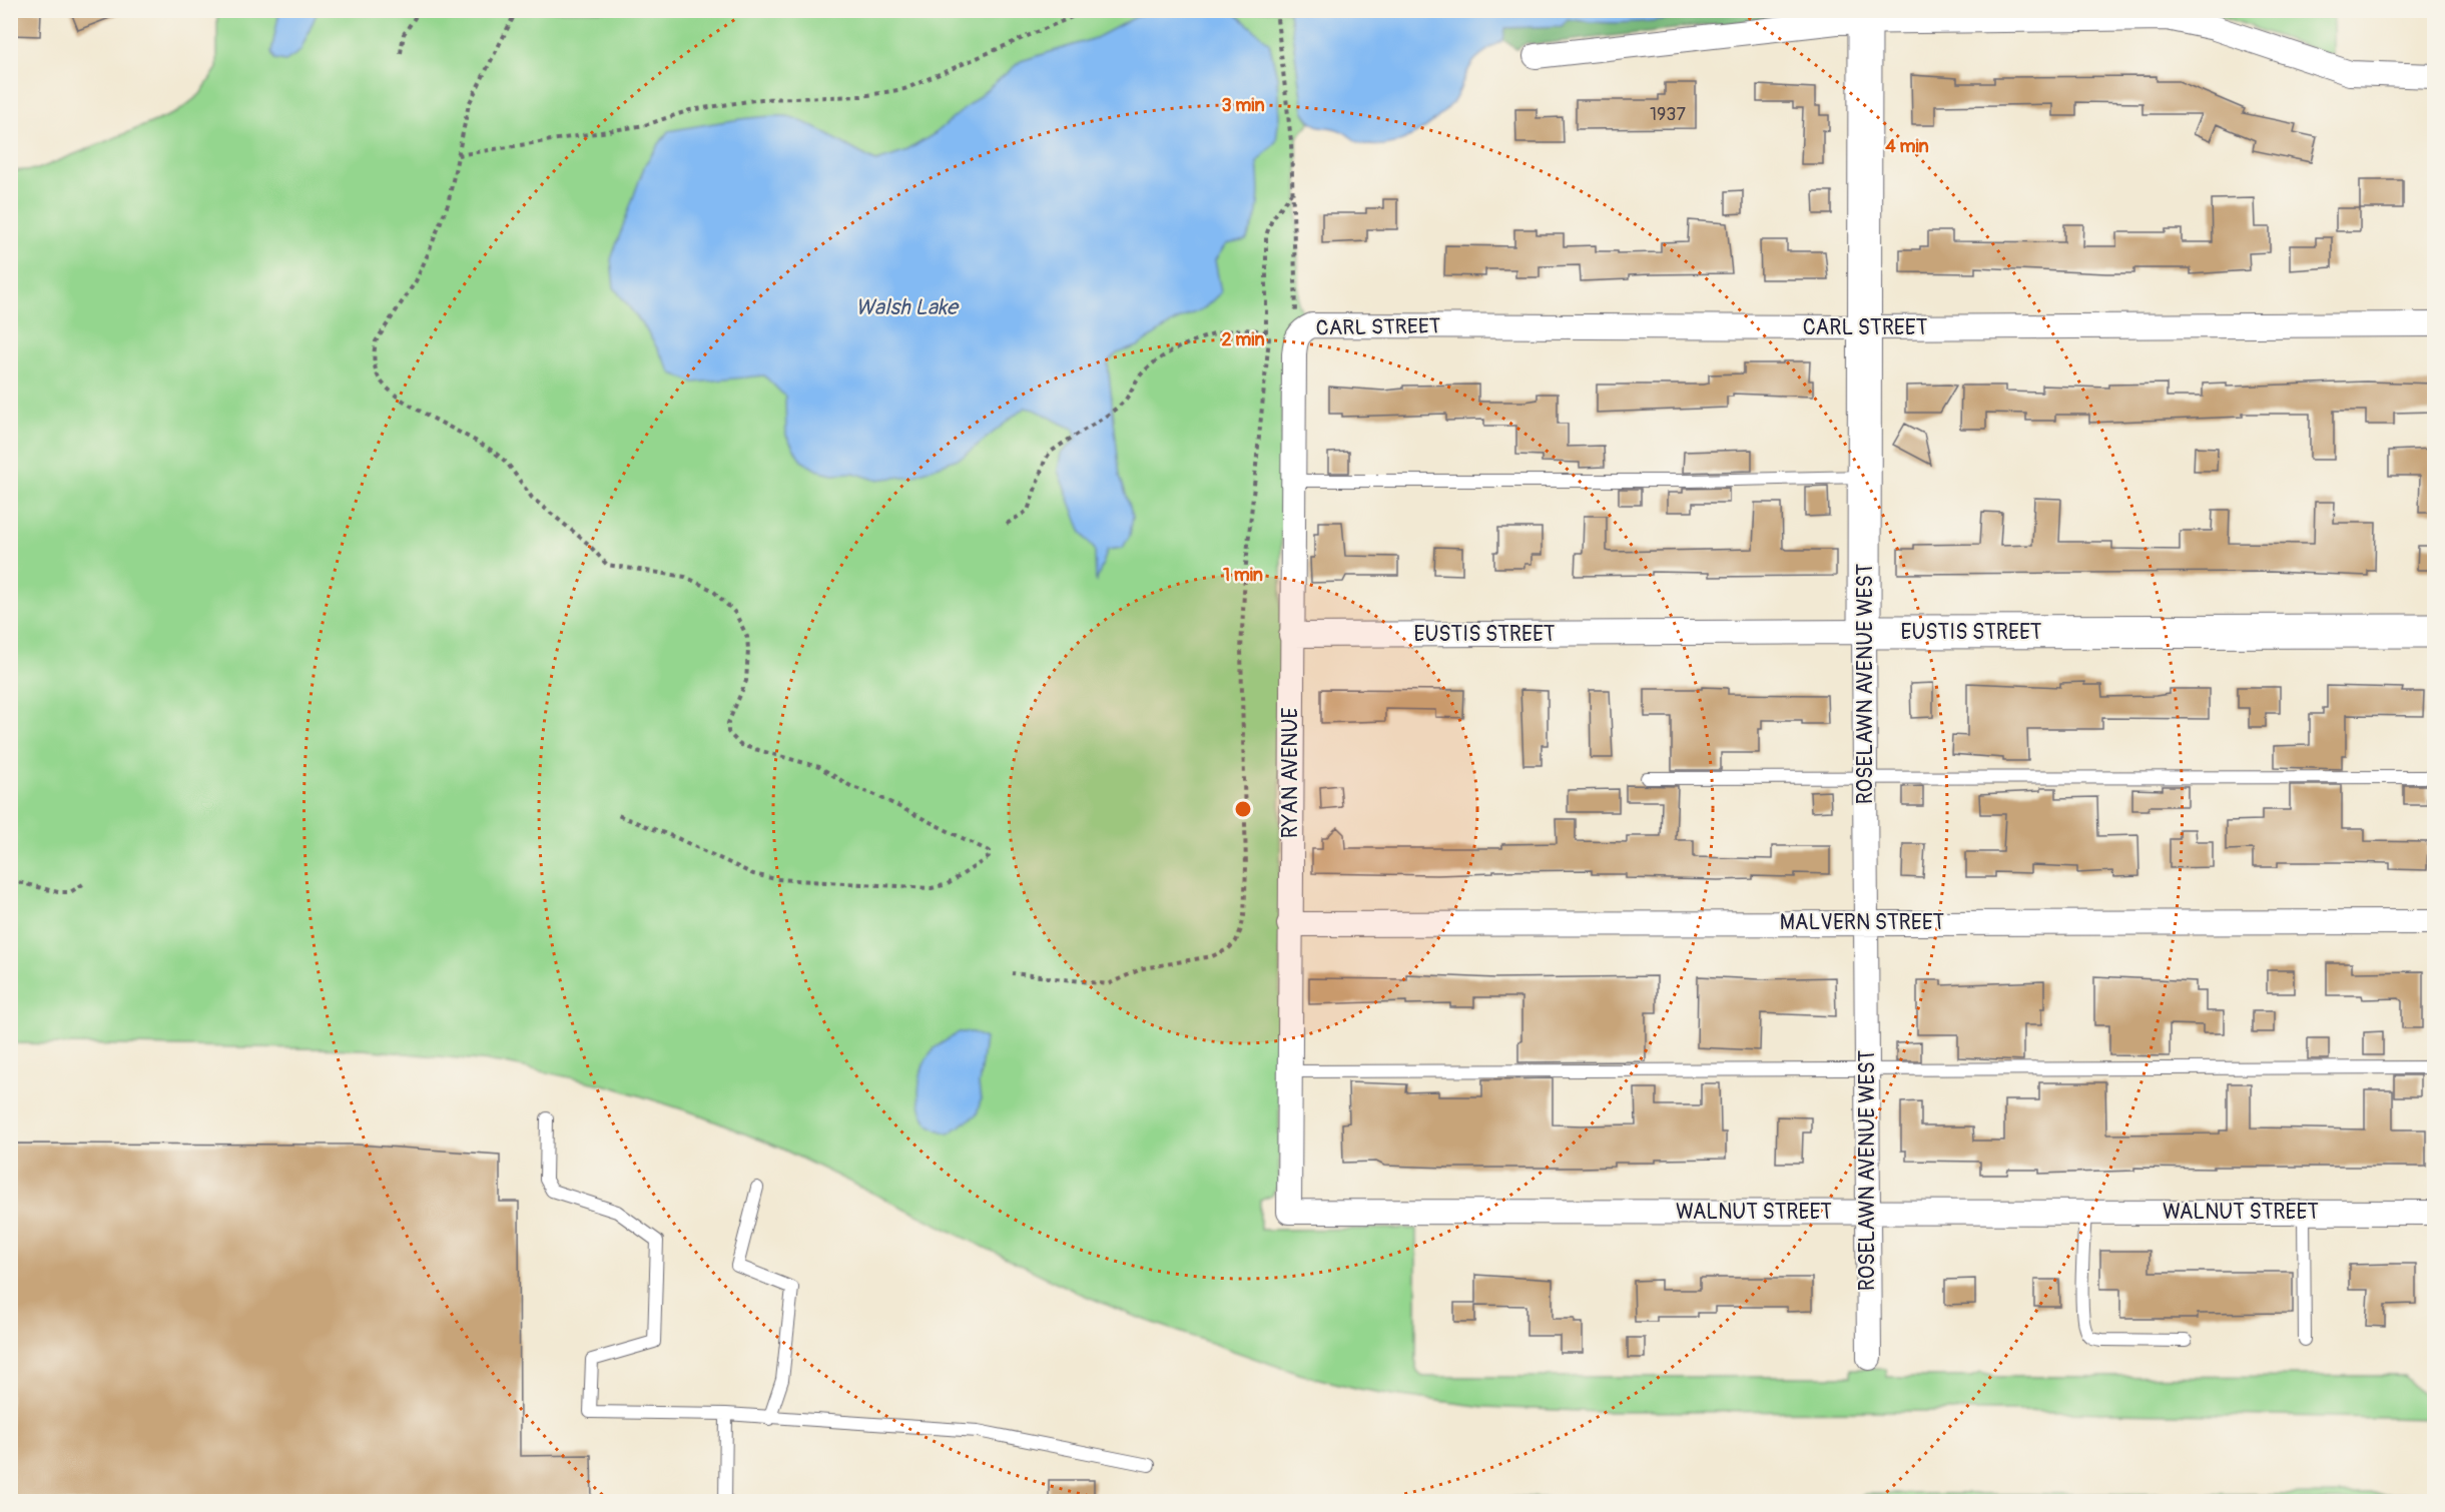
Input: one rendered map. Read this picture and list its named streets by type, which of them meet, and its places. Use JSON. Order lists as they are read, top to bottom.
{
  "streets": {
    "street": [
      "CARL STREET",
      "EUSTIS STREET",
      "ROSELAWN AVENUE WEST",
      "RYAN AVENUE",
      "MALVERN STREET",
      "WALNUT STREET"
    ]
  },
  "crossings": [
    ["CARL STREET", "ROSELAWN AVENUE WEST"],
    ["CARL STREET", "RYAN AVENUE"],
    ["EUSTIS STREET", "ROSELAWN AVENUE WEST"],
    ["EUSTIS STREET", "RYAN AVENUE"],
    ["ROSELAWN AVENUE WEST", "MALVERN STREET"],
    ["ROSELAWN AVENUE WEST", "WALNUT STREET"],
    ["RYAN AVENUE", "MALVERN STREET"],
    ["RYAN AVENUE", "WALNUT STREET"]
  ],
  "water": ["Walsh Lake"],
  "house_numbers": ["1937"],
  "rings": [
    "3 min",
    "4 min",
    "2 min",
    "1 min"
  ]
}
